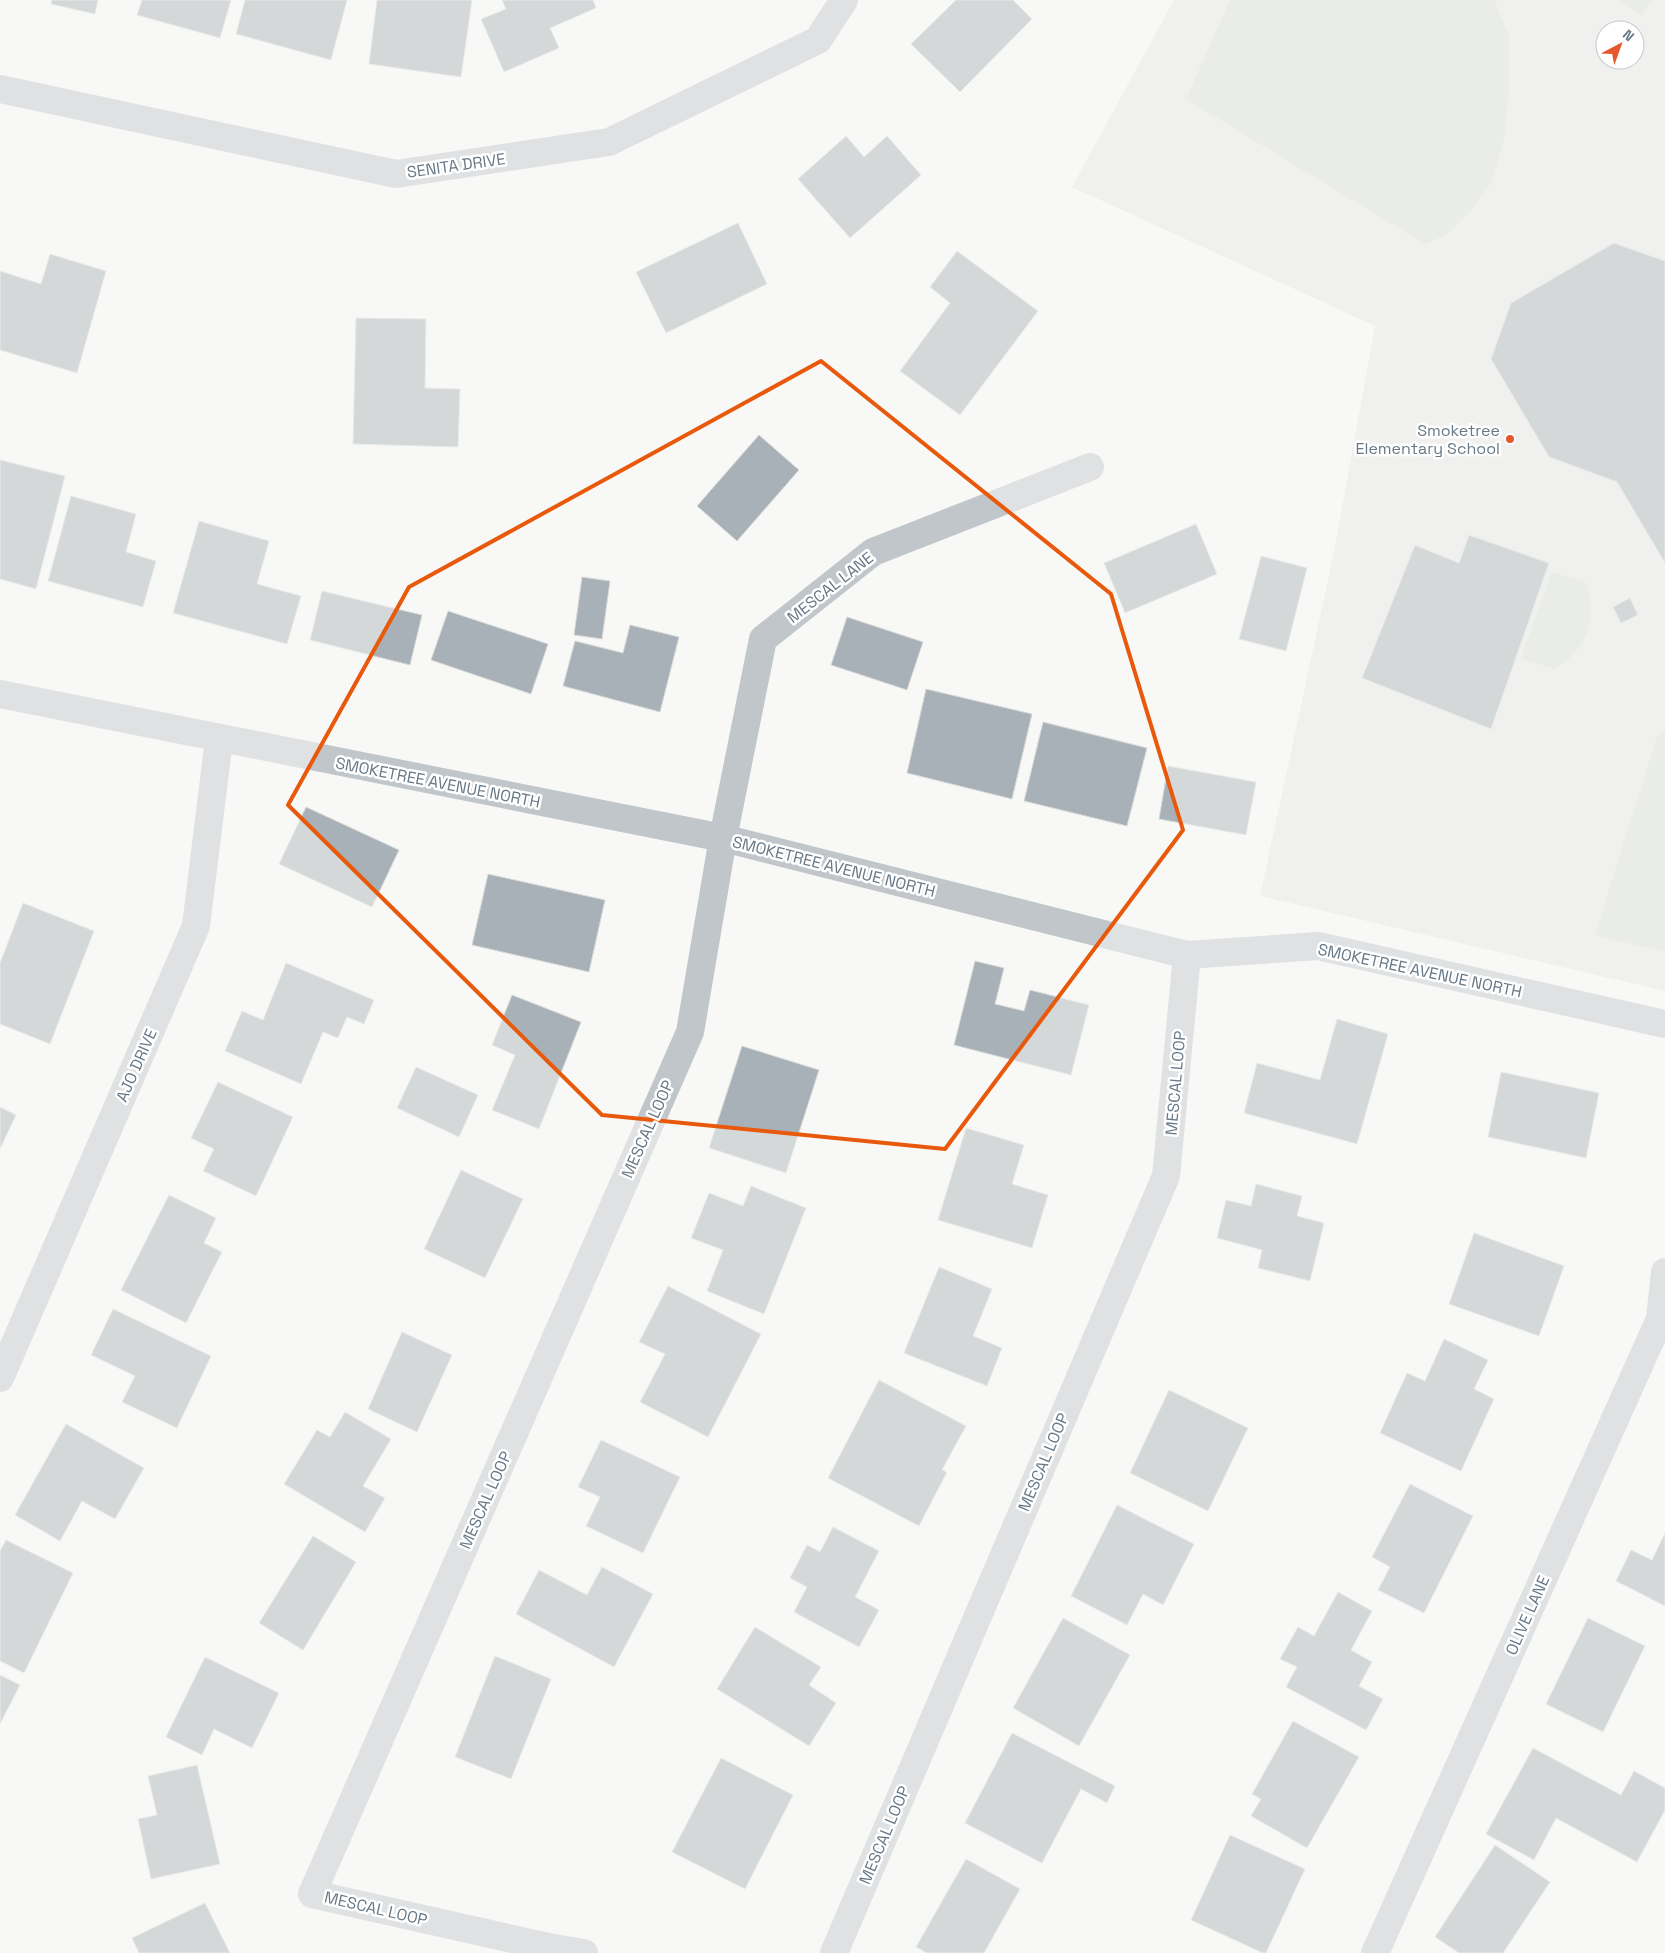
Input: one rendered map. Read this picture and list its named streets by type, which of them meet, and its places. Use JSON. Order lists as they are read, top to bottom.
{
  "streets": {
    "street": [
      "SENITA DRIVE",
      "MESCAL LANE",
      "SMOKETREE AVENUE NORTH",
      "AJO DRIVE",
      "MESCAL LOOP",
      "OLIVE LANE"
    ]
  },
  "crossings": [
    ["MESCAL LANE", "SMOKETREE AVENUE NORTH"],
    ["MESCAL LANE", "MESCAL LOOP"],
    ["SMOKETREE AVENUE NORTH", "AJO DRIVE"],
    ["SMOKETREE AVENUE NORTH", "MESCAL LOOP"]
  ],
  "places": ["Smoketree Elementary School"],
  "north": "top right"
}
